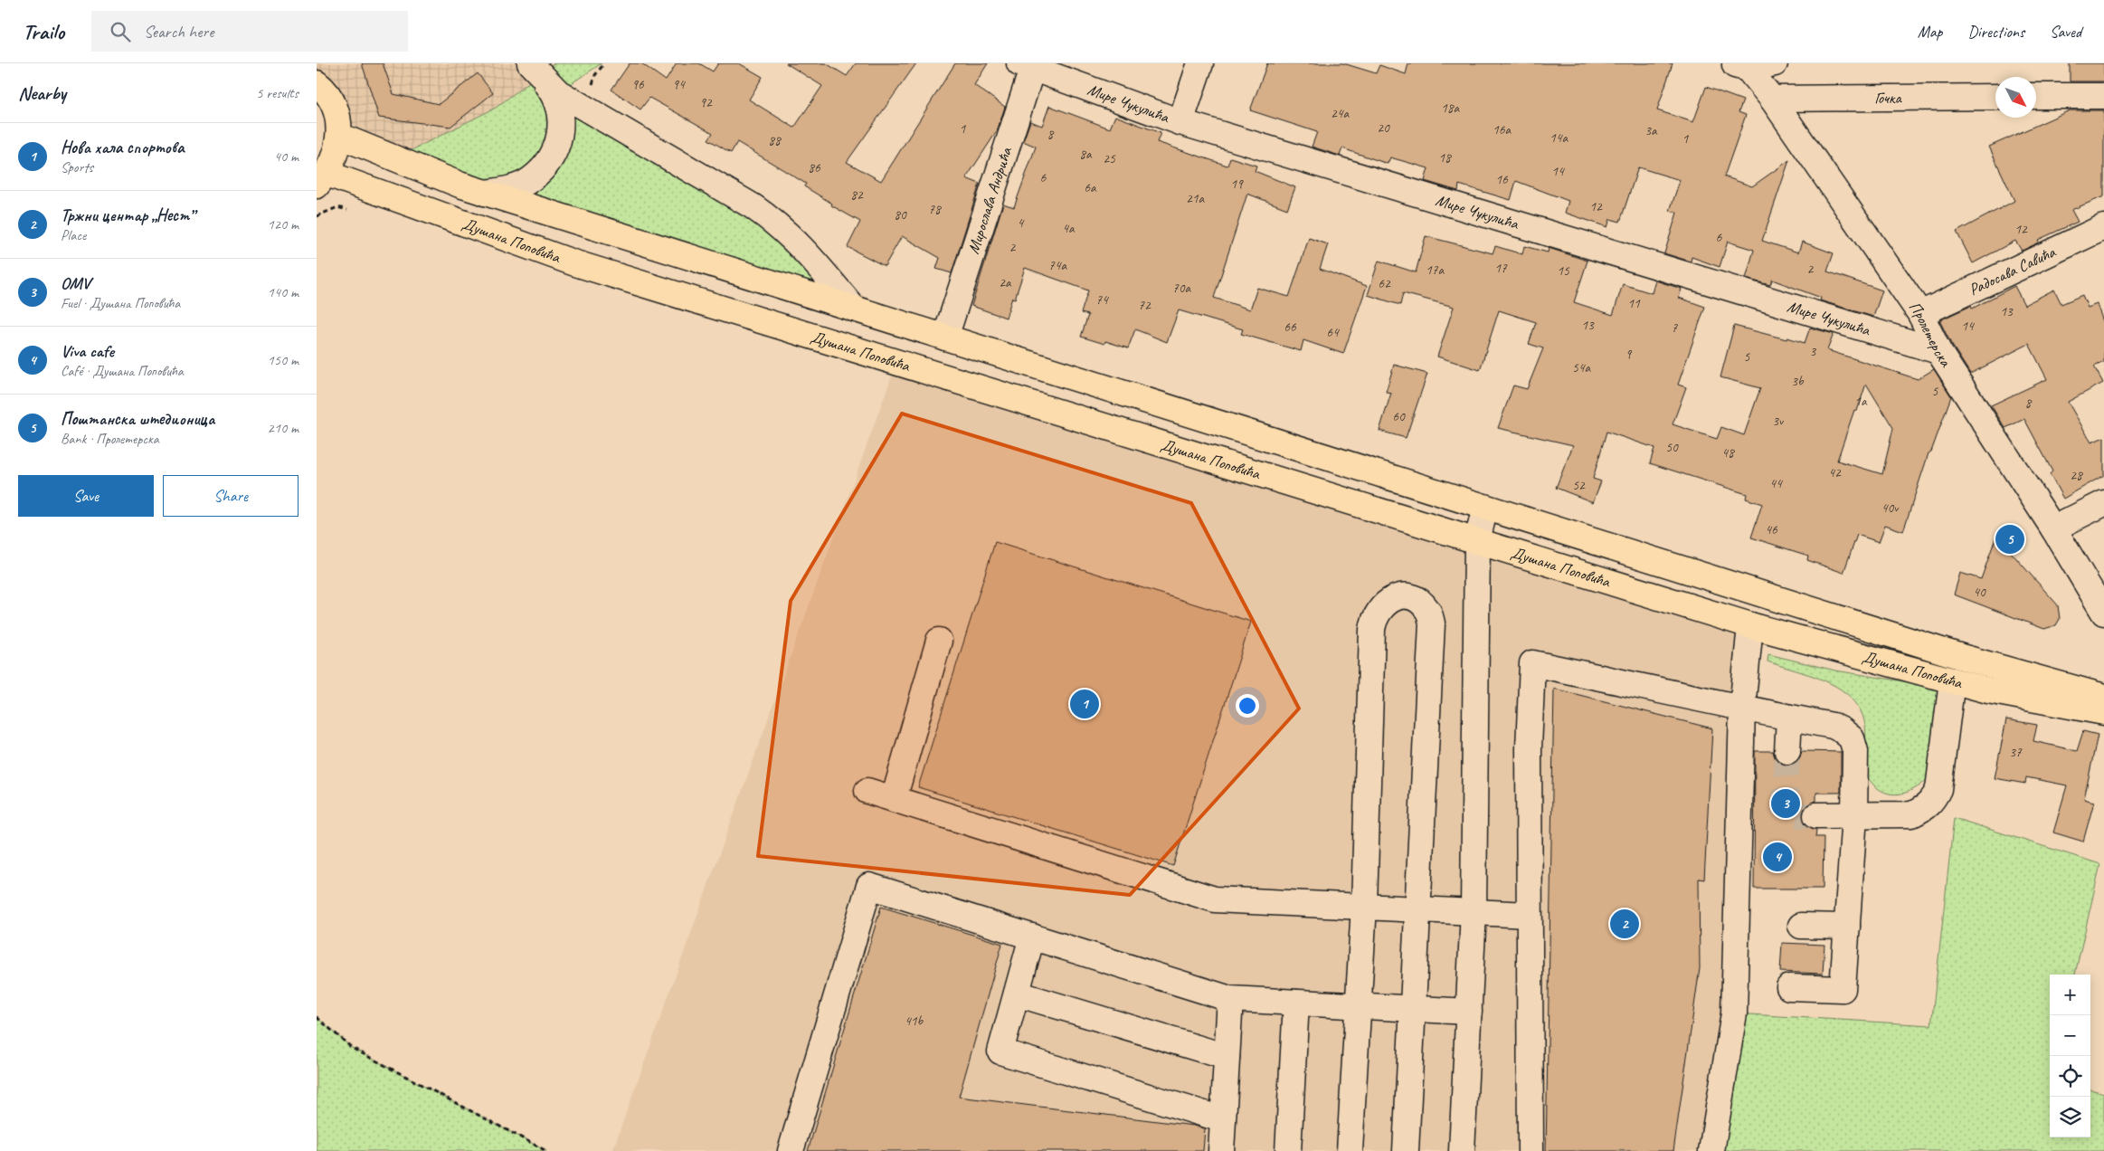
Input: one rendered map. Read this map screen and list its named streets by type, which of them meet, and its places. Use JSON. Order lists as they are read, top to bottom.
{
  "streets": {
    "main road": ["Душана Поповића"],
    "street": [
      "Гочка",
      "Мире Чукулића",
      "Мирослава Андрића",
      "Радосава Савића",
      "Пролетерска"
    ]
  },
  "crossings": [
    ["Гочка", "Пролетерска"],
    ["Мире Чукулића", "Мирослава Андрића"],
    ["Мире Чукулића", "Пролетерска"],
    ["Мирослава Андрића", "Душана Поповића"],
    ["Радосава Савића", "Пролетерска"]
  ],
  "house_numbers": [
    "96",
    "94",
    "92",
    "18a",
    "24a",
    "20",
    "1",
    "16a",
    "3a",
    "8",
    "14a",
    "1",
    "88",
    "8a",
    "18",
    "25",
    "86",
    "14",
    "6",
    "16",
    "19",
    "6a",
    "82",
    "21a",
    "12",
    "78",
    "80",
    "4",
    "4a",
    "12",
    "6",
    "2",
    "74a",
    "17",
    "2",
    "17a",
    "15",
    "2a",
    "62",
    "70a",
    "74",
    "11",
    "72",
    "13",
    "13",
    "14",
    "66",
    "7",
    "64",
    "3",
    "9",
    "5",
    "54a",
    "3b",
    "5",
    "1a",
    "8",
    "60",
    "3v",
    "50",
    "48",
    "42",
    "28",
    "44",
    "52",
    "40v",
    "46",
    "40",
    "37",
    "41b"
  ],
  "north": "bottom right",
  "page": {
    "header": "Trailo",
    "search": "Search here",
    "nav": ["Map", "Directions", "Saved"],
    "heading": ["Nearby", "5 results"],
    "list": [
      {
        "mark": "1",
        "name": "Нова хала спортова",
        "note": "Sports",
        "value": "40 m"
      },
      {
        "mark": "2",
        "name": "Тржни центар „Нест”",
        "note": "Place",
        "value": "120 m"
      },
      {
        "mark": "3",
        "name": "OMV",
        "note": "Fuel · Душана Поповића",
        "value": "140 m"
      },
      {
        "mark": "4",
        "name": "Viva cafe",
        "note": "Café · Душана Поповића",
        "value": "150 m"
      },
      {
        "mark": "5",
        "name": "Поштанска штедионица",
        "note": "Bank · Пролетерска",
        "value": "210 m"
      }
    ],
    "buttons": ["Save", "Share"],
    "pins": [
      "5",
      "1",
      "3",
      "4",
      "2"
    ],
    "map_buttons": ["+", "−"]
  }
}
